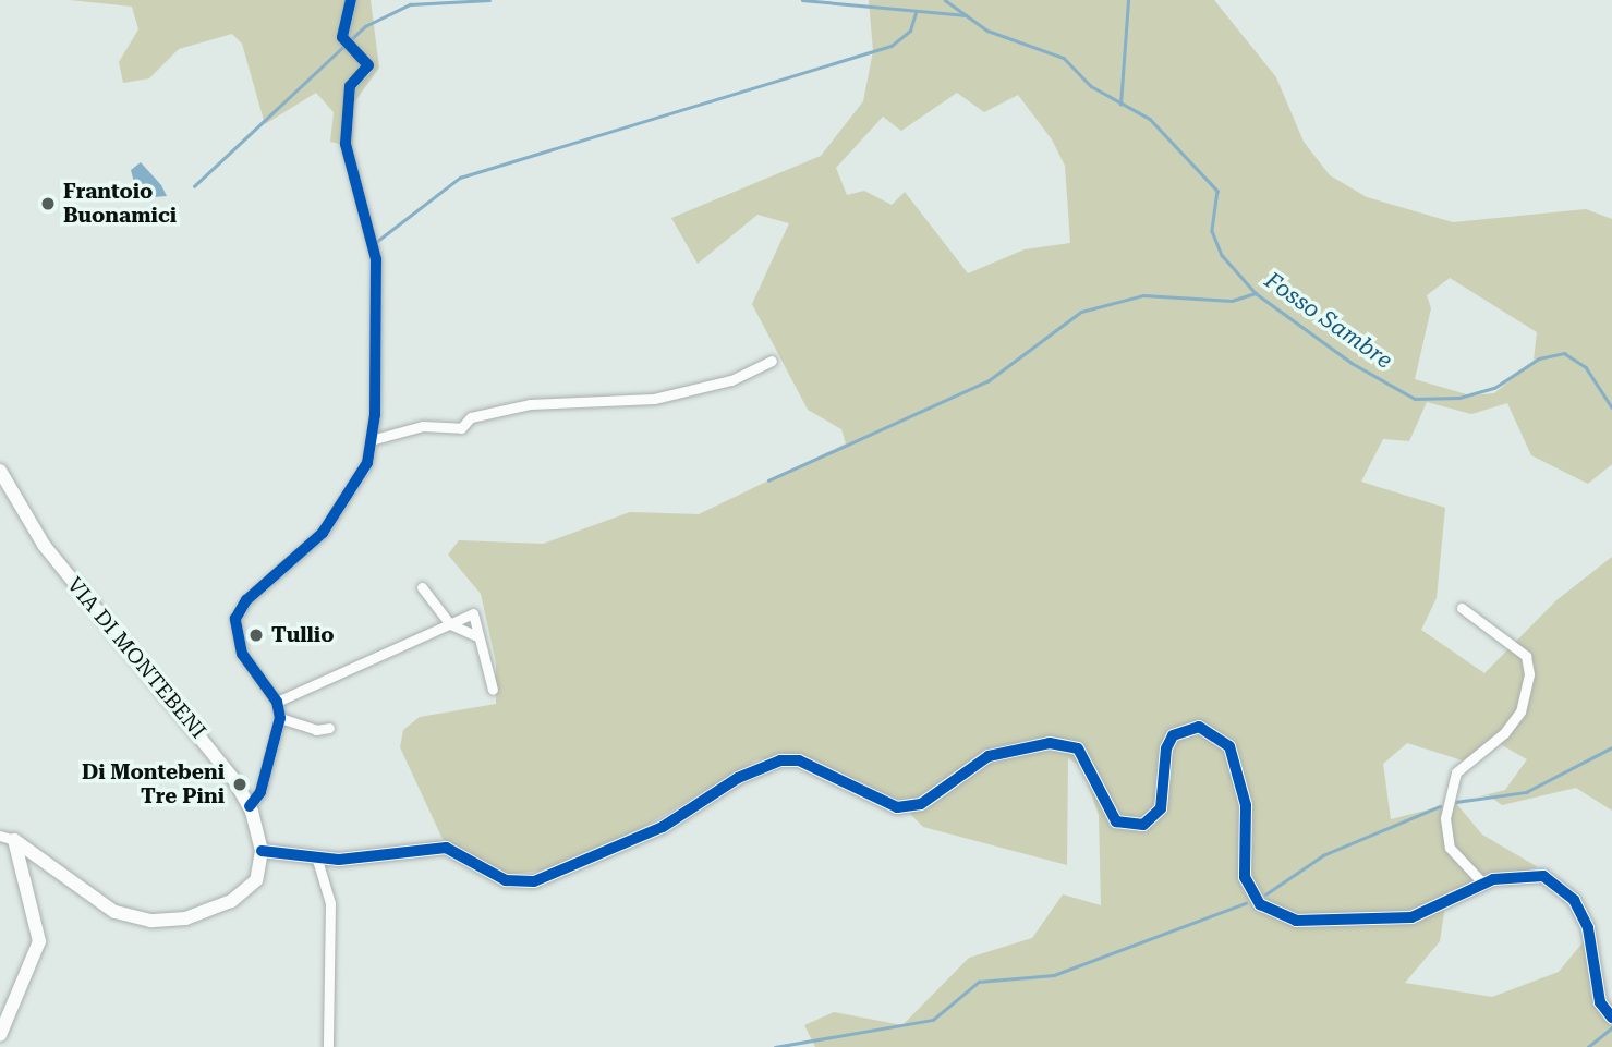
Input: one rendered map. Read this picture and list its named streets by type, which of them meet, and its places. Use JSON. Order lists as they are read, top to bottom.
{
  "streets": {
    "street": ["VIA DI MONTEBENI"]
  },
  "water": ["Fosso Sambre"],
  "places": ["Frantoio Buonamici", "Tullio", "Di Montebeni Tre Pini"]
}
